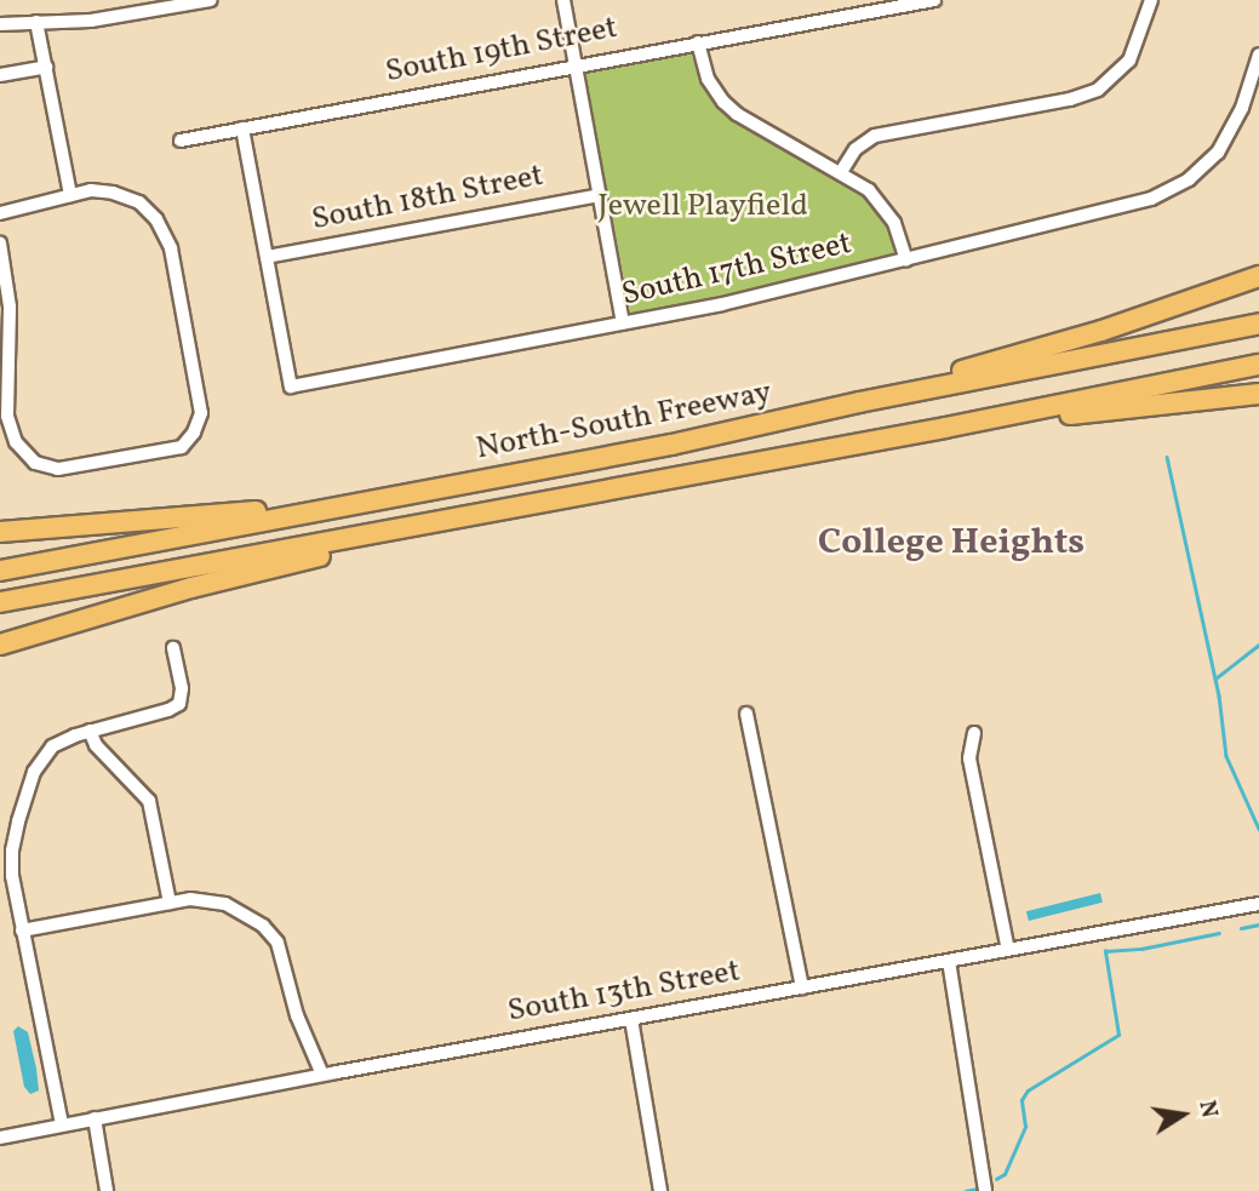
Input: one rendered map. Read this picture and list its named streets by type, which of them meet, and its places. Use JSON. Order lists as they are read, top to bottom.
{
  "streets": {
    "highway": ["North-South Freeway"],
    "street": [
      "South 19th Street",
      "South 18th Street",
      "South 17th Street",
      "South 13th Street"
    ]
  },
  "crossings": [
    ["South 18th Street", "South 17th Street"]
  ],
  "districts": ["College Heights"],
  "parks": ["Jewell Playfield"],
  "north": "right"
}
